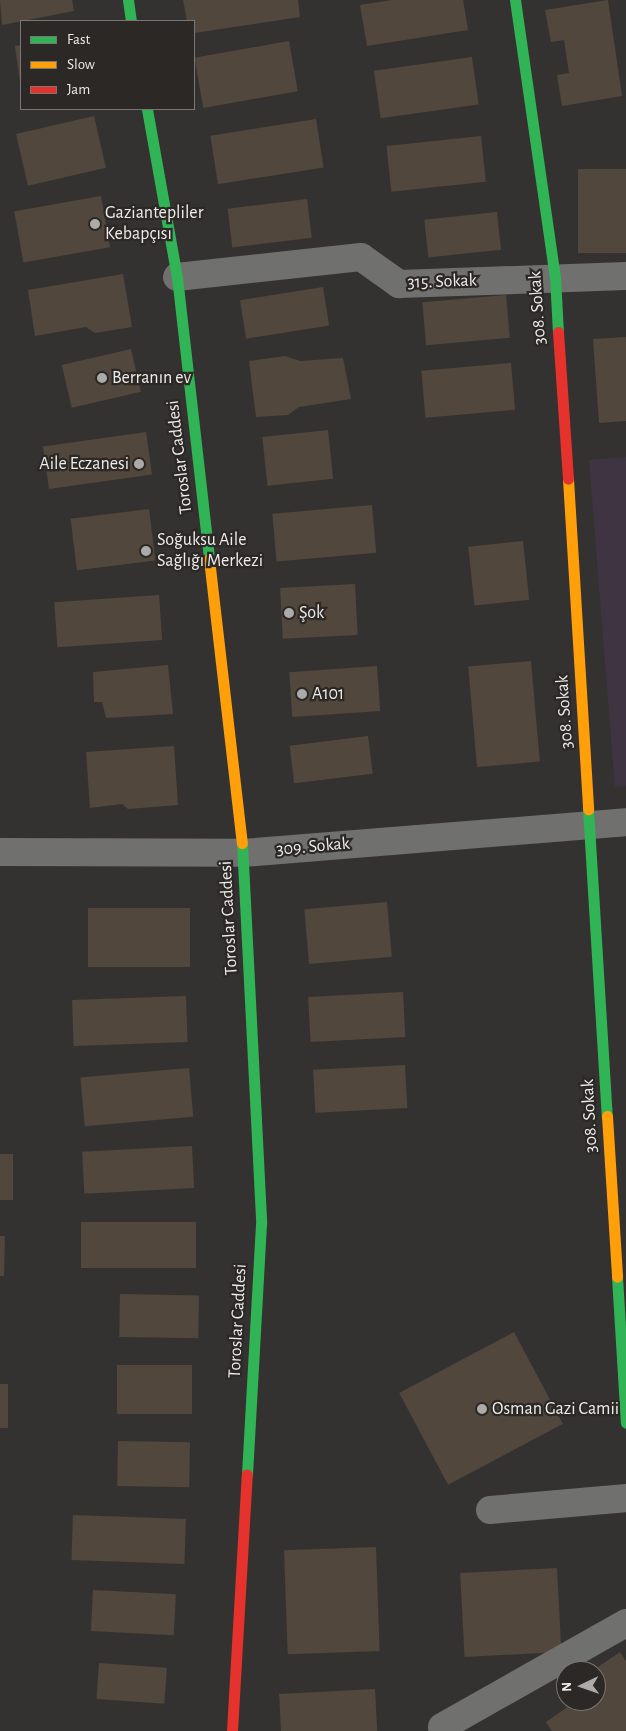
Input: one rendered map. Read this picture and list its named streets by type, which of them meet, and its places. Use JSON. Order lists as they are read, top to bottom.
{
  "streets": {
    "main road": ["308. Sokak", "Toroslar Caddesi"],
    "street": ["315. Sokak", "309. Sokak"]
  },
  "crossings": [
    ["315. Sokak", "308. Sokak"],
    ["315. Sokak", "Toroslar Caddesi"],
    ["308. Sokak", "309. Sokak"],
    ["Toroslar Caddesi", "309. Sokak"]
  ],
  "places": [
    "Gaziantepliler Kebapçısı",
    "Berranın ev",
    "Aile Eczanesi",
    "Soğuksu Aile Sağlığı Merkezi",
    "Şok",
    "A101",
    "Osman Gazi Camii"
  ],
  "legend": ["Fast", "Slow", "Jam"],
  "north": "left"
}
